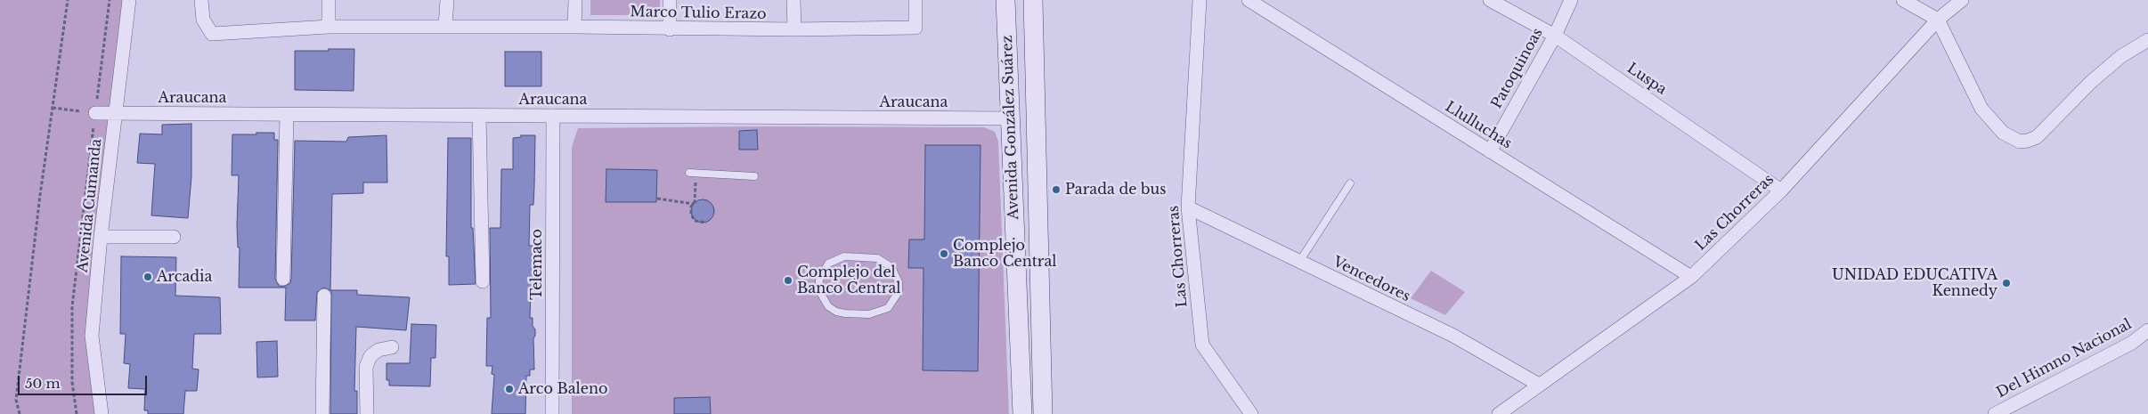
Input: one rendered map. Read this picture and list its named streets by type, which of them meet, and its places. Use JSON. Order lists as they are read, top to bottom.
{
  "streets": {
    "main road": ["Avenida González Suárez"],
    "street": [
      "Marco Tulio Erazo",
      "Patoquinoas",
      "Luspa",
      "Araucana",
      "Llulluchas",
      "Avenida Cumanda",
      "Las Chorreras",
      "Telemaco",
      "Vencedores",
      "Del Himno Nacional"
    ]
  },
  "crossings": [
    ["Patoquinoas", "Luspa"],
    ["Patoquinoas", "Llulluchas"],
    ["Luspa", "Las Chorreras"],
    ["Araucana", "Avenida González Suárez"],
    ["Araucana", "Avenida Cumanda"],
    ["Araucana", "Telemaco"],
    ["Llulluchas", "Las Chorreras"],
    ["Las Chorreras", "Vencedores"]
  ],
  "places": [
    "Parada de bus",
    "Complejo Banco Central",
    "Arcadia",
    "Complejo del Banco Central",
    "UNIDAD EDUCATIVA Kennedy",
    "Arco Baleno"
  ],
  "scale_bar": "50 m"
}
